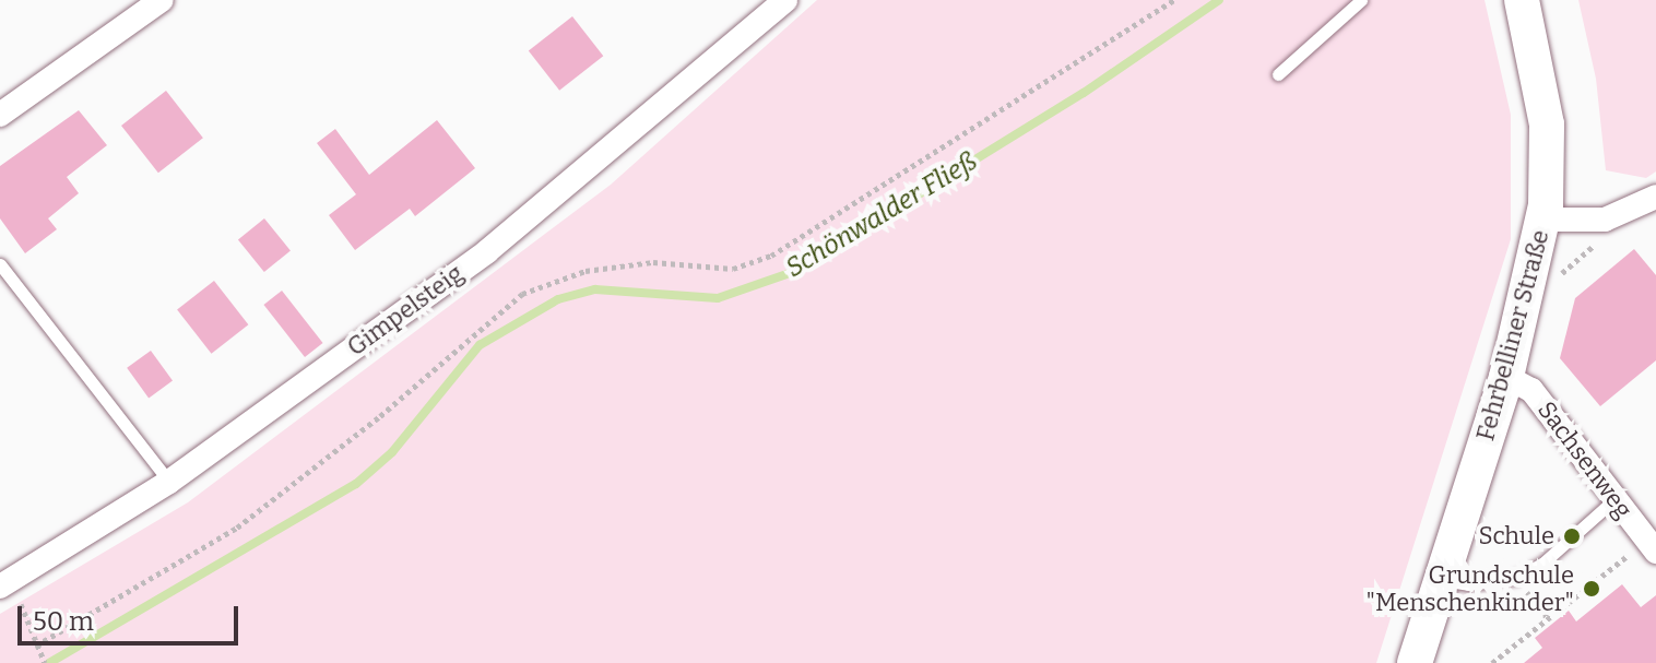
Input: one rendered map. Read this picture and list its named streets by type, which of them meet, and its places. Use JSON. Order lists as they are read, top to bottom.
{
  "streets": {
    "main road": ["Fehrbelliner Straße"],
    "street": ["Gimpelsteig", "Sachsenweg"]
  },
  "crossings": [
    ["Fehrbelliner Straße", "Sachsenweg"]
  ],
  "water": ["Schönwalder Fließ"],
  "places": ["Schule", "Grundschule \"Menschenkinder\""],
  "scale_bar": "50 m"
}
